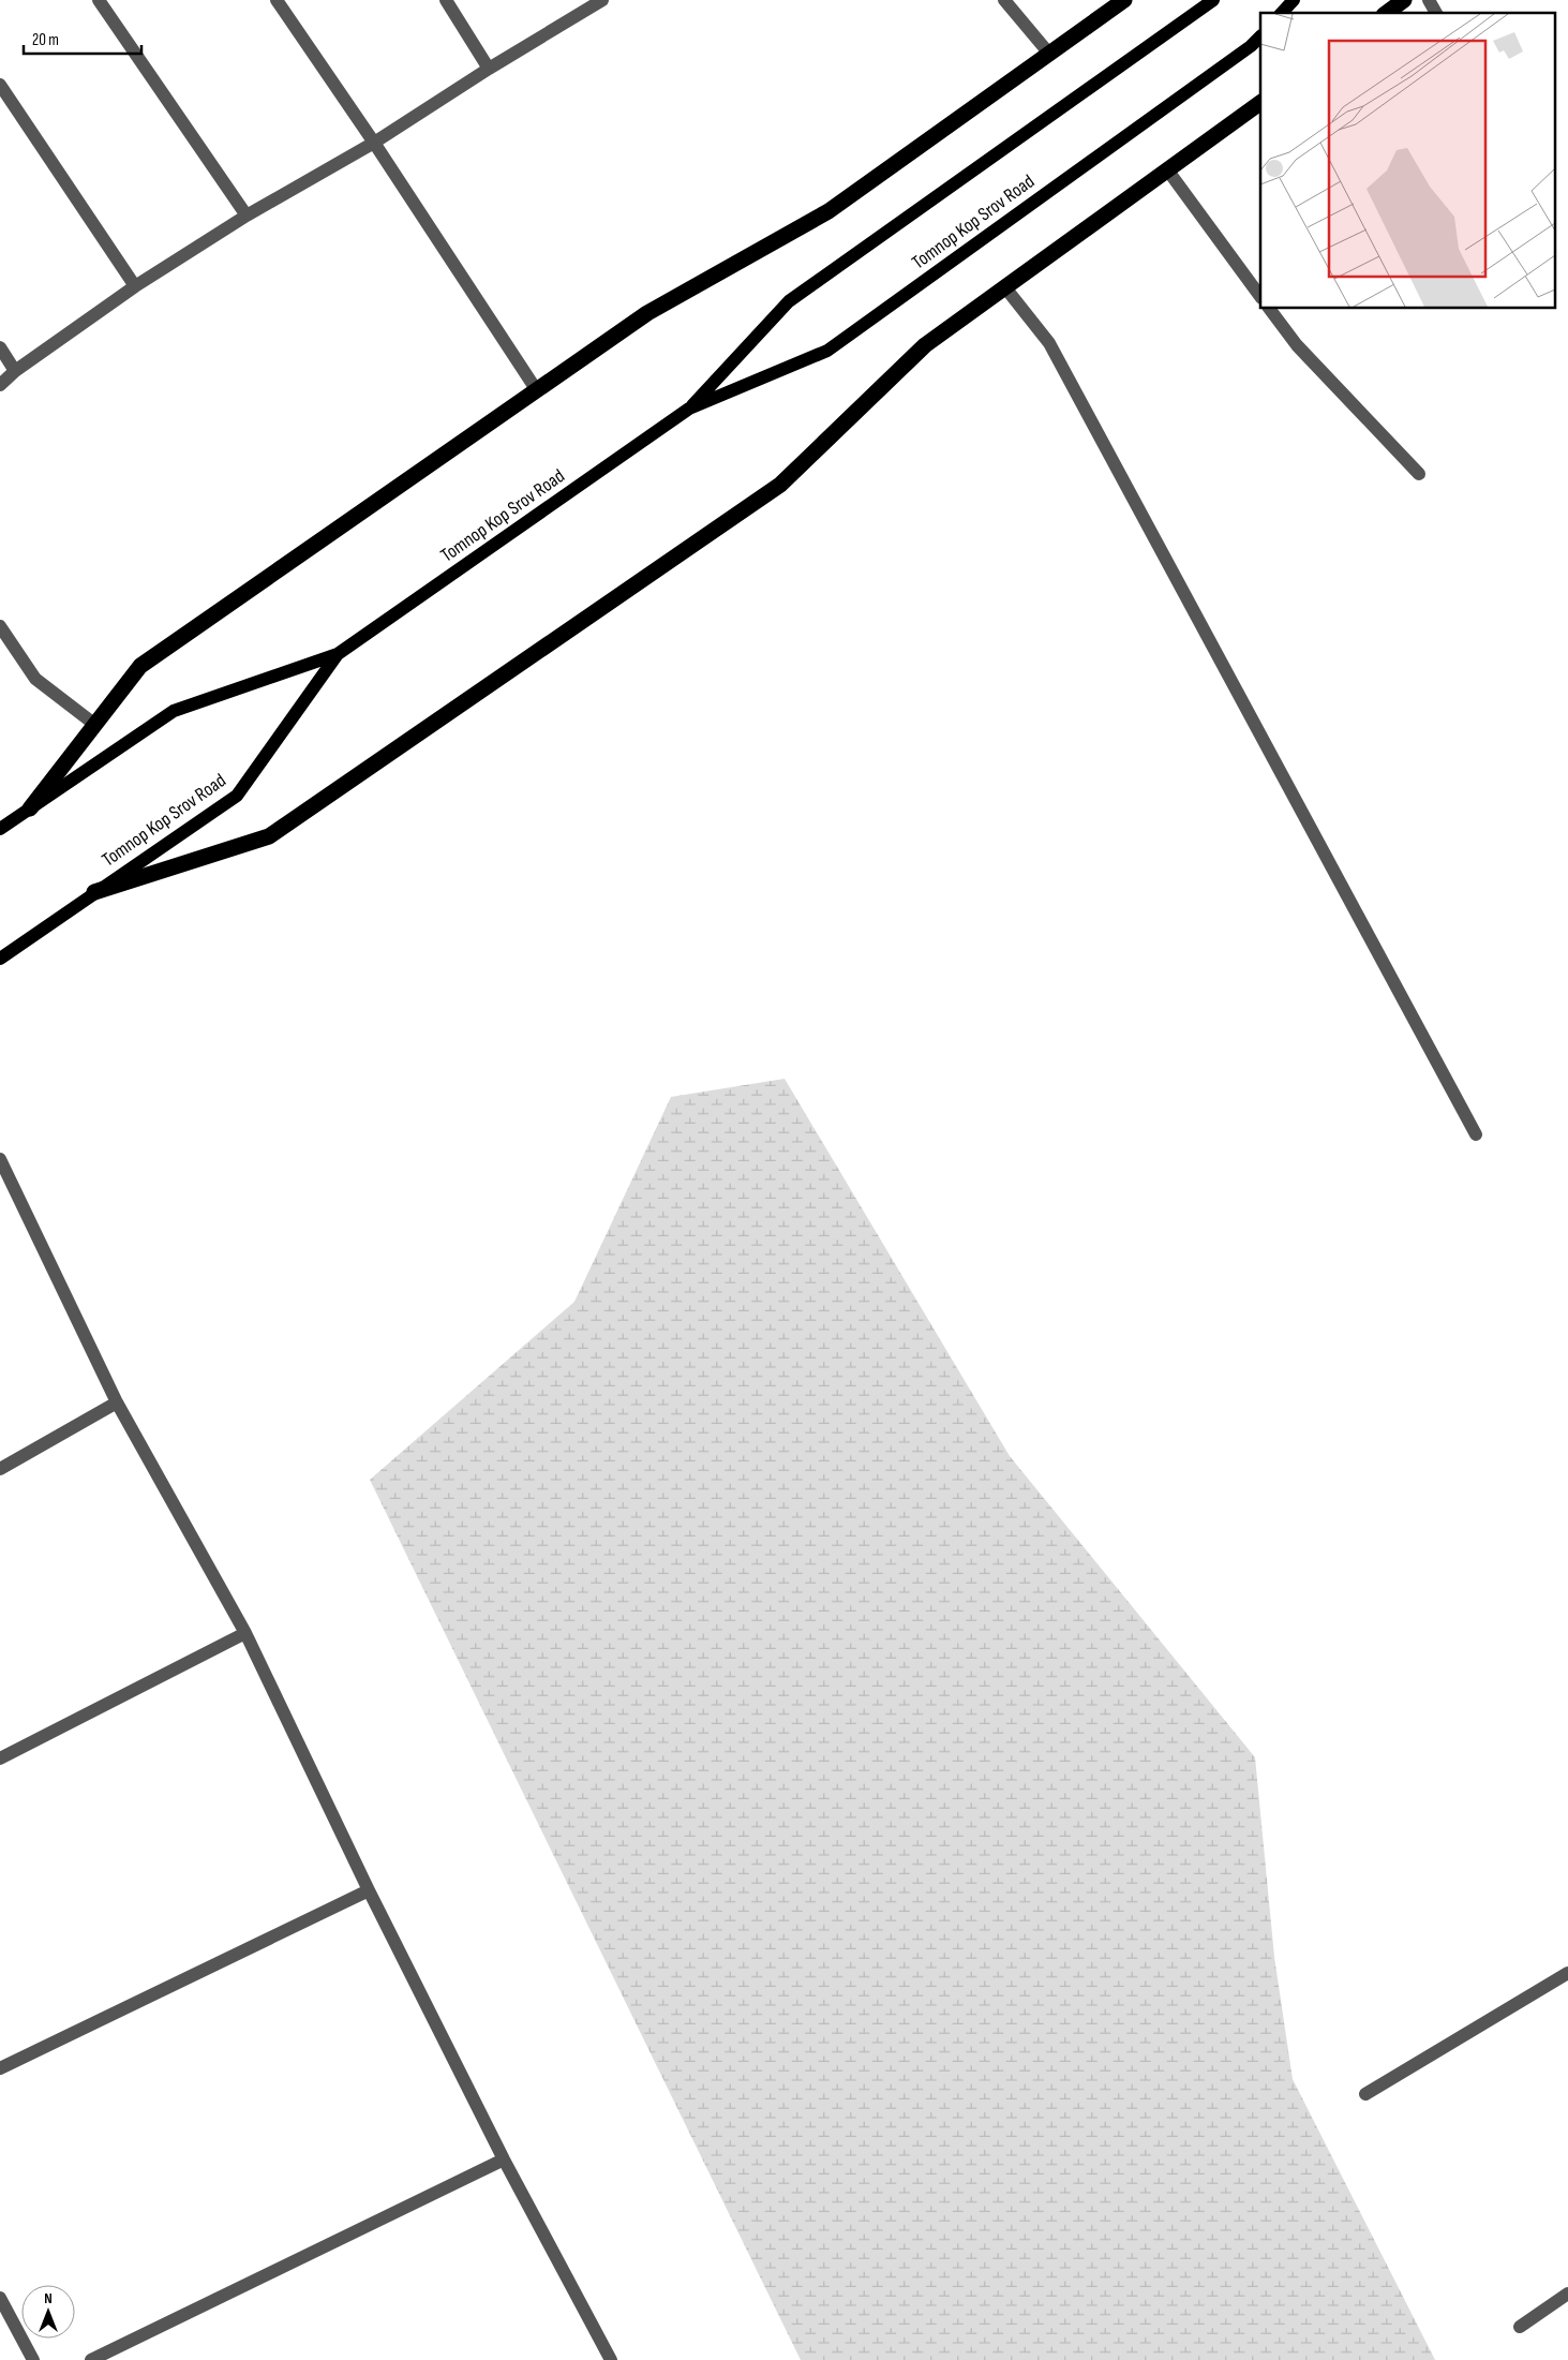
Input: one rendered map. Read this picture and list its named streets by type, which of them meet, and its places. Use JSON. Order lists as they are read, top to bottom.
{
  "streets": {
    "main road": ["Tomnop Kop Srov Road"]
  },
  "scale_bar": "20 m",
  "north": "top"
}
